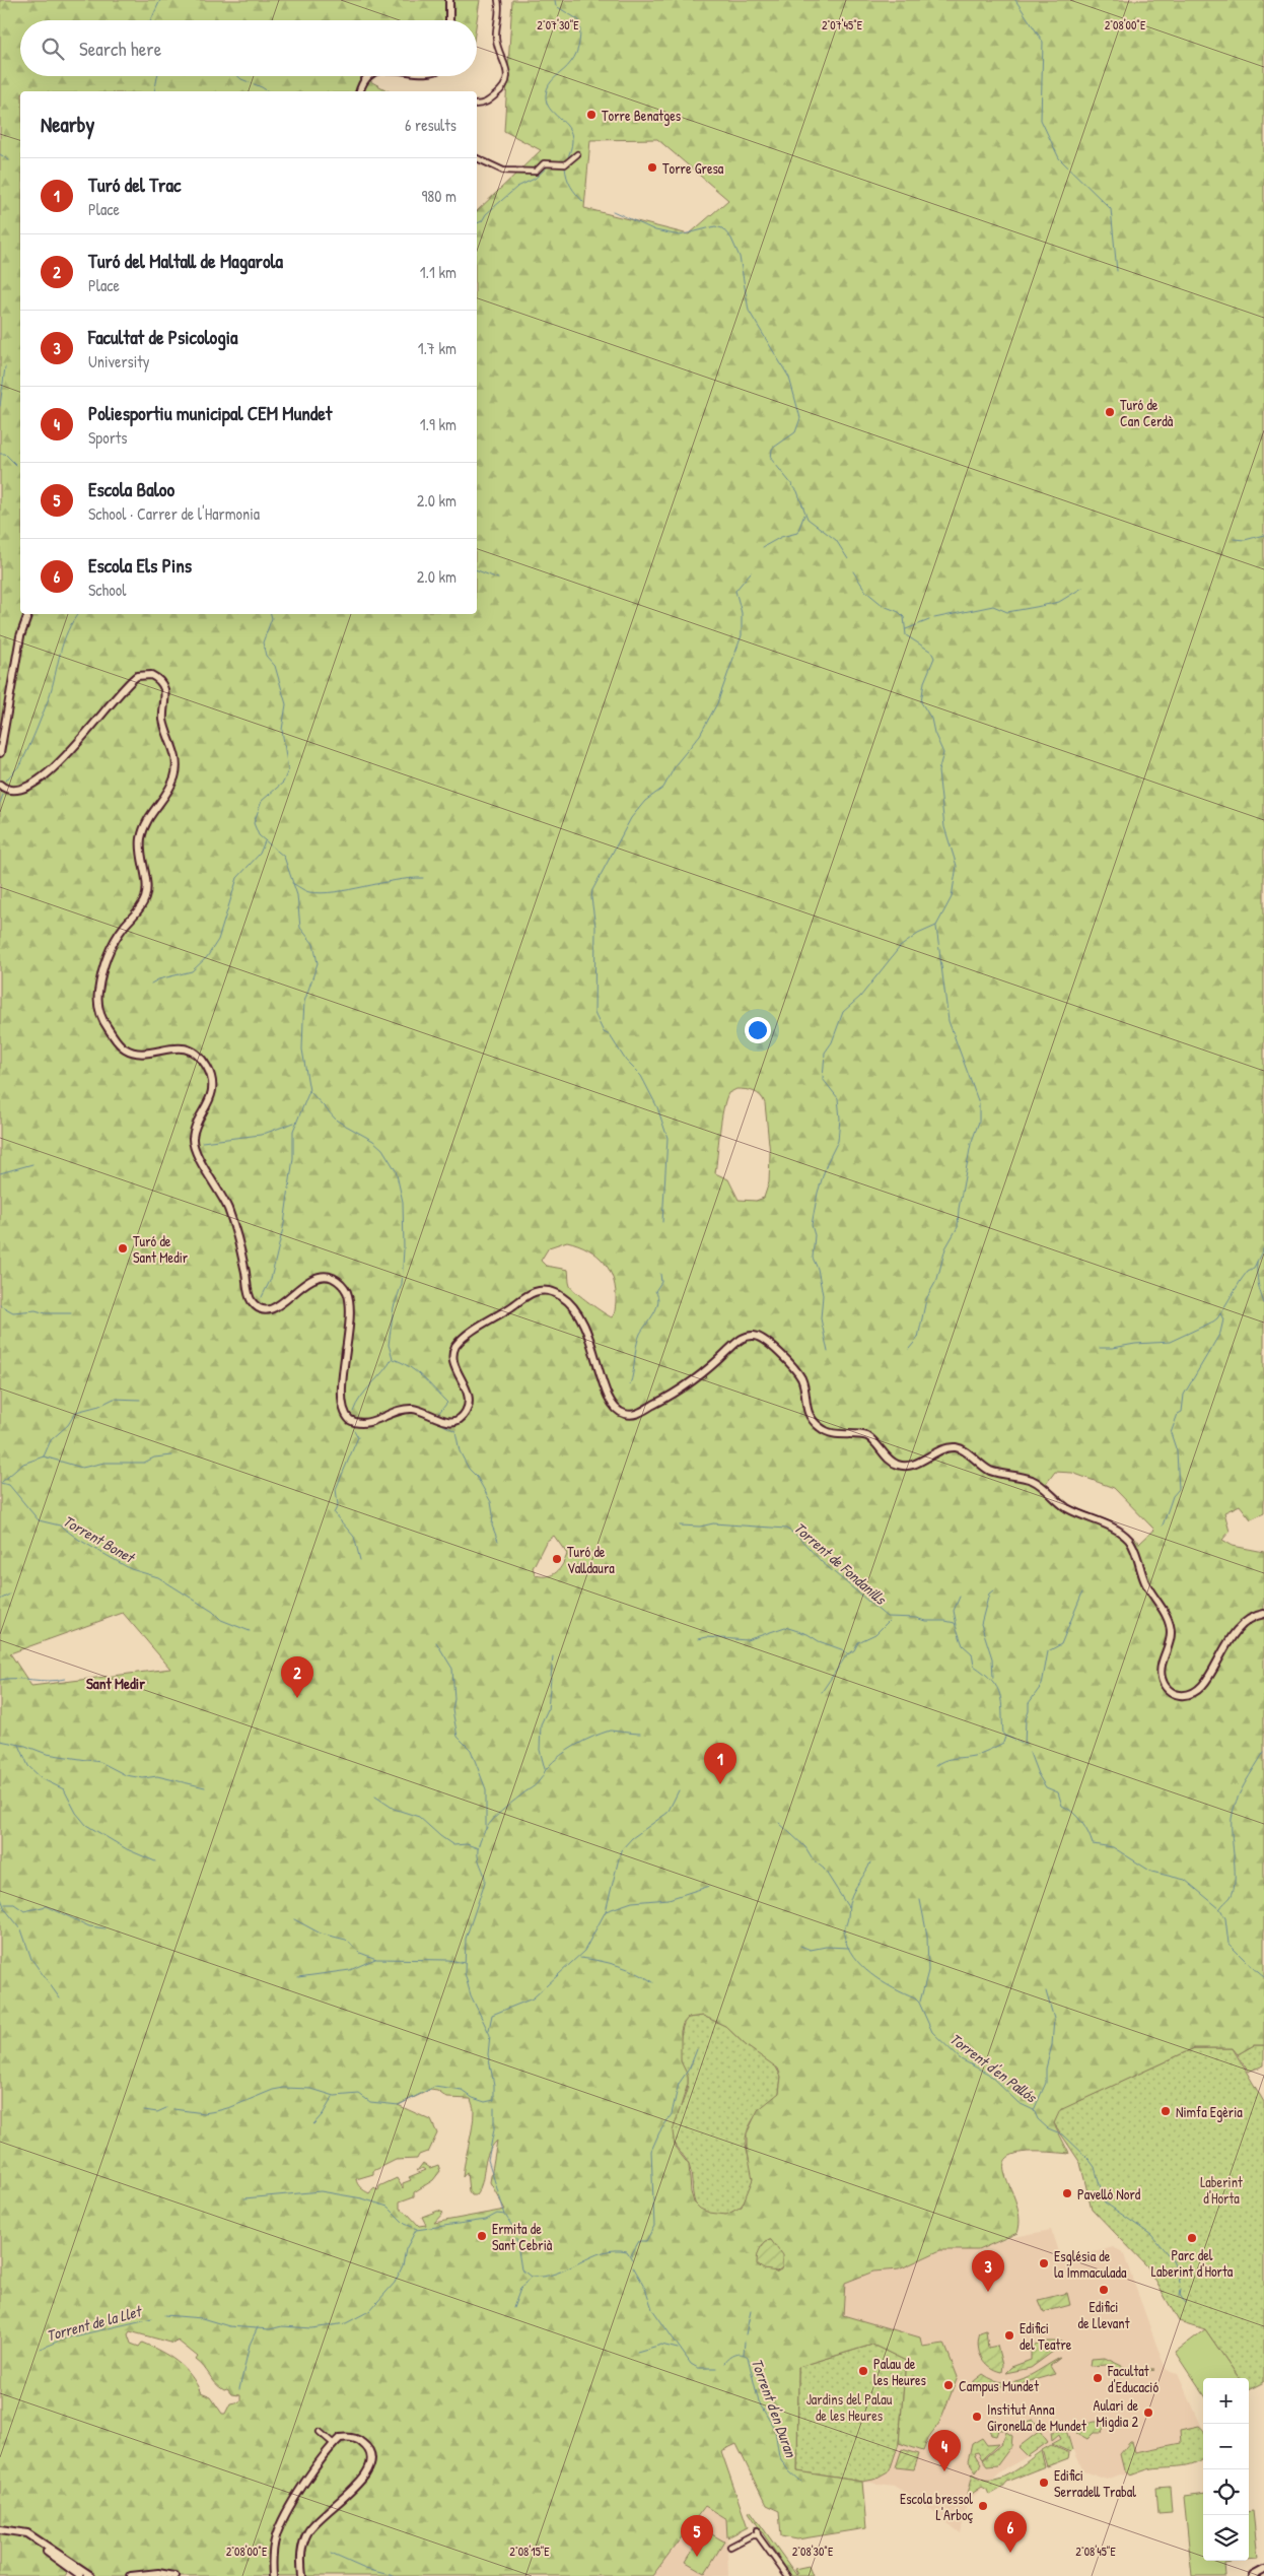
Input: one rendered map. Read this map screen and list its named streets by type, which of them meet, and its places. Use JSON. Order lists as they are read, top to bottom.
{
  "districts": ["Sant Medir"],
  "water": [
    "Torrent Bonet",
    "Torrent de Fondanills",
    "Torrent d'en Pallós",
    "Torrent de la Llet",
    "Torrent d'en Duran"
  ],
  "parks": ["Laberint d'Horta", "Jardins del Palau de les Heures"],
  "places": [
    "Torre Benatges",
    "Torre Gresa",
    "Turó de Can Cerdà",
    "Turó de Sant Medir",
    "Turó de Valldaura",
    "Nimfa Egèria",
    "Pavelló Nord",
    "Ermita de Sant Cebrià",
    "Parc del Laberint d'Horta",
    "Església de la Immaculada",
    "Edifici de Llevant",
    "Edifici del Teatre",
    "Palau de les Heures",
    "Facultat d'Educació",
    "Campus Mundet",
    "Aulari de Migdia 2",
    "Institut Anna Gironella de Mundet",
    "Edifici Serradell Trabal",
    "Escola bressol L'Arboç"
  ],
  "page": {
    "search": "Search here",
    "heading": ["Nearby", "6 results"],
    "list": [
      {
        "mark": "1",
        "name": "Turó del Trac",
        "note": "Place",
        "value": "980 m"
      },
      {
        "mark": "2",
        "name": "Turó del Maltall de Magarola",
        "note": "Place",
        "value": "1.1 km"
      },
      {
        "mark": "3",
        "name": "Facultat de Psicologia",
        "note": "University",
        "value": "1.7 km"
      },
      {
        "mark": "4",
        "name": "Poliesportiu municipal CEM Mundet",
        "note": "Sports",
        "value": "1.9 km"
      },
      {
        "mark": "5",
        "name": "Escola Baloo",
        "note": "School · Carrer de l'Harmonia",
        "value": "2.0 km"
      },
      {
        "mark": "6",
        "name": "Escola Els Pins",
        "note": "School",
        "value": "2.0 km"
      }
    ],
    "pins": [
      "2",
      "1",
      "3",
      "4",
      "6",
      "5"
    ],
    "map_buttons": ["+", "−"]
  },
  "coordinates": [
    "2°07'45\"E",
    "2°07'30\"E",
    "2°08'00\"E",
    "2°08'15\"E",
    "2°08'30\"E",
    "2°08'45\"E"
  ]
}
